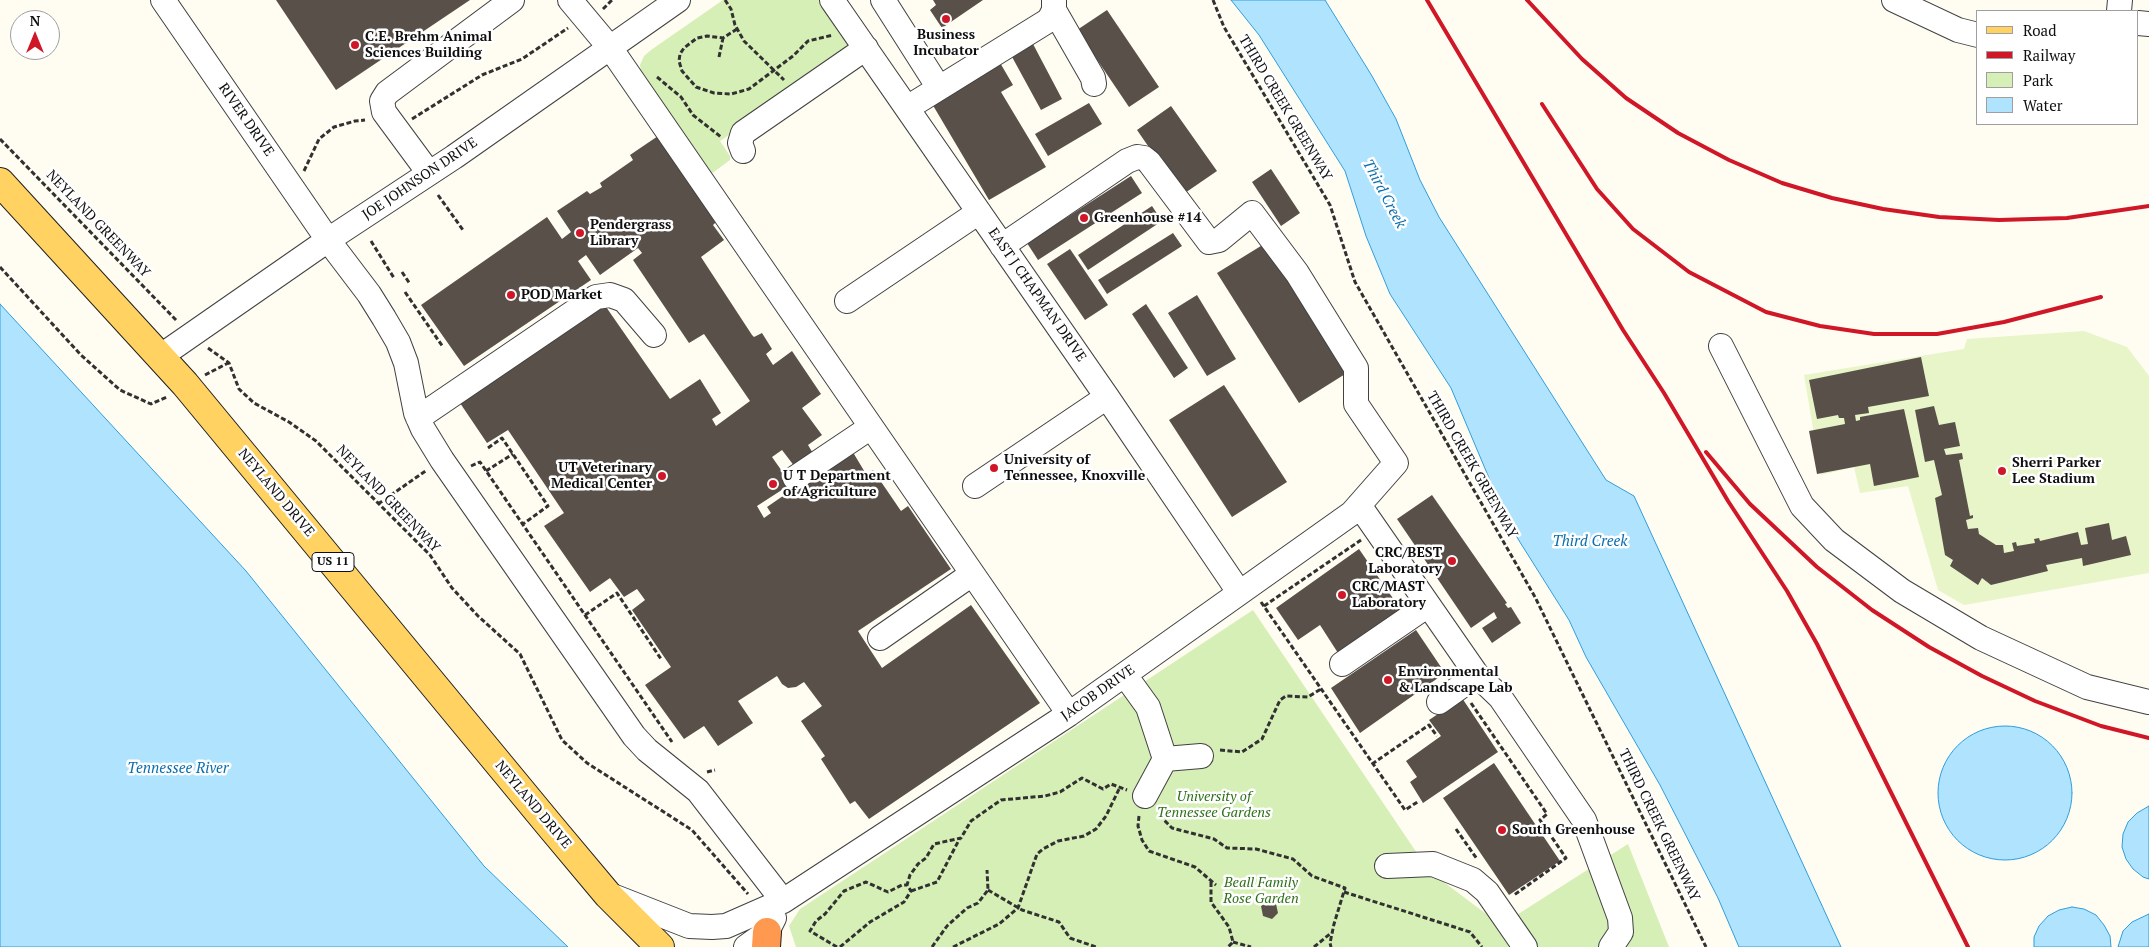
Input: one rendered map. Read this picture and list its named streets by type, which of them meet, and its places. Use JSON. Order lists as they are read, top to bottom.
{
  "streets": {
    "main road": ["NEYLAND DRIVE", "US 11"],
    "street": [
      "RIVER DRIVE",
      "JOE JOHNSON DRIVE",
      "EAST J CHAPMAN DRIVE",
      "JACOB DRIVE"
    ],
    "path": ["THIRD CREEK GREENWAY", "NEYLAND GREENWAY"]
  },
  "crossings": [
    ["RIVER DRIVE", "JOE JOHNSON DRIVE"],
    ["RIVER DRIVE", "NEYLAND GREENWAY"],
    ["RIVER DRIVE", "JACOB DRIVE"],
    ["JOE JOHNSON DRIVE", "NEYLAND GREENWAY"],
    ["JOE JOHNSON DRIVE", "NEYLAND DRIVE"],
    ["NEYLAND GREENWAY", "JACOB DRIVE"],
    ["EAST J CHAPMAN DRIVE", "JACOB DRIVE"],
    ["NEYLAND DRIVE", "JACOB DRIVE"]
  ],
  "water": ["Third Creek", "Tennessee River"],
  "parks": ["University of Tennessee Gardens", "Beall Family Rose Garden"],
  "places": [
    "Business Incubator",
    "C.E. Brehm Animal Sciences Building",
    "Greenhouse #14",
    "Pendergrass Library",
    "POD Market",
    "University of Tennessee, Knoxville",
    "Sherri Parker Lee Stadium",
    "UT Veterinary Medical Center",
    "U T Department of Agriculture",
    "CRC/BEST Laboratory",
    "CRC/MAST Laboratory",
    "Environmental & Landscape Lab",
    "South Greenhouse"
  ],
  "legend": [
    "Road",
    "Railway",
    "Park",
    "Water"
  ],
  "north": "top"
}
